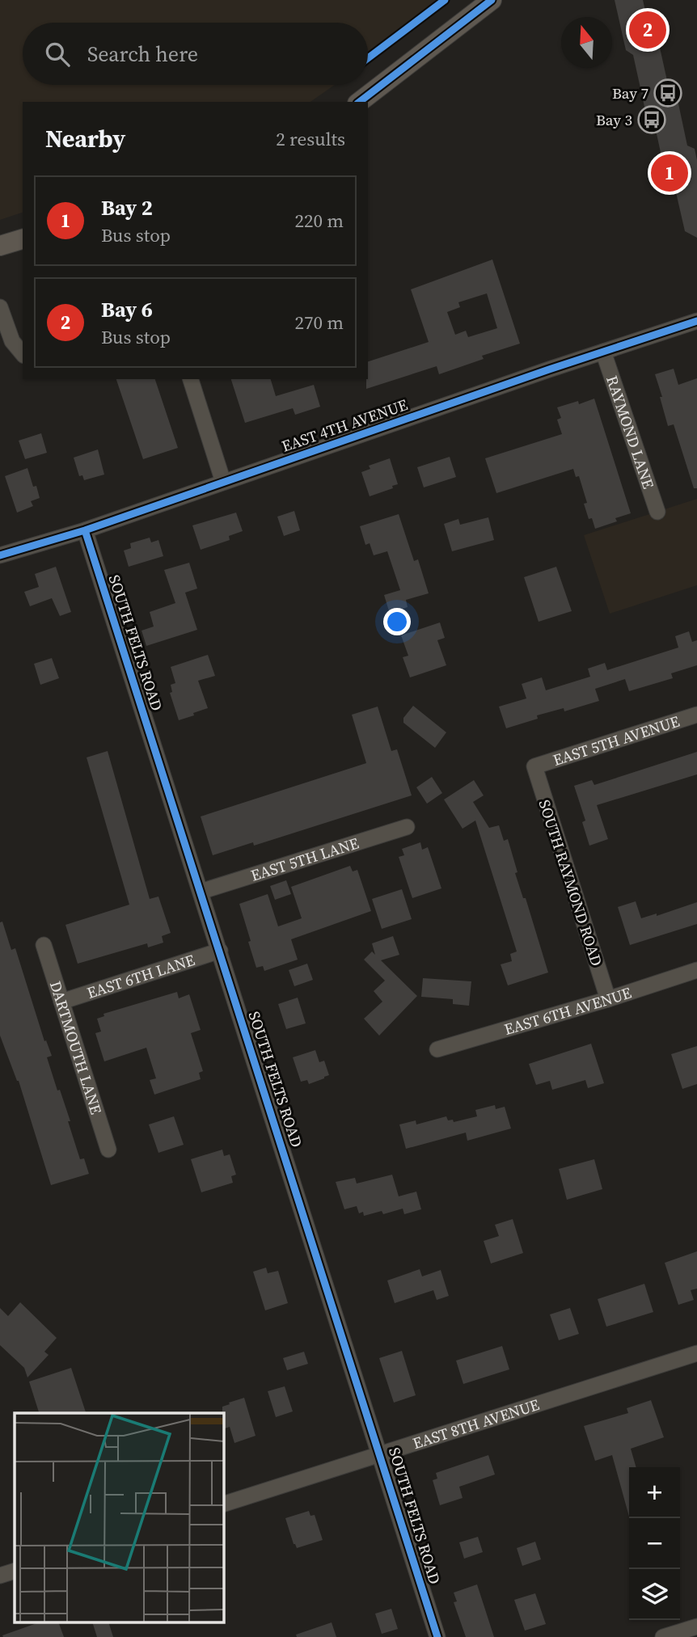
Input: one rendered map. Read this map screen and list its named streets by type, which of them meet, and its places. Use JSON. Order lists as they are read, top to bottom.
{
  "streets": {
    "street": [
      "EAST 4TH AVENUE",
      "RAYMOND LANE",
      "SOUTH FELTS ROAD",
      "EAST 5TH AVENUE",
      "EAST 5TH LANE",
      "SOUTH RAYMOND ROAD",
      "EAST 6TH LANE",
      "EAST 6TH AVENUE",
      "DARTMOUTH LANE",
      "EAST 8TH AVENUE"
    ]
  },
  "crossings": [
    ["EAST 4TH AVENUE", "RAYMOND LANE"],
    ["EAST 4TH AVENUE", "SOUTH FELTS ROAD"],
    ["SOUTH FELTS ROAD", "EAST 5TH LANE"],
    ["SOUTH FELTS ROAD", "EAST 6TH LANE"],
    ["SOUTH FELTS ROAD", "EAST 8TH AVENUE"],
    ["EAST 5TH AVENUE", "SOUTH RAYMOND ROAD"],
    ["SOUTH RAYMOND ROAD", "EAST 6TH AVENUE"],
    ["EAST 6TH LANE", "DARTMOUTH LANE"]
  ],
  "places": {
    "bus stop": ["Bay 7", "Bay 3"]
  },
  "north": "top",
  "page": {
    "pins": ["2", "1"],
    "search": "Search here",
    "heading": ["Nearby", "2 results"],
    "list": [
      {
        "mark": "1",
        "name": "Bay 2",
        "note": "Bus stop",
        "value": "220 m"
      },
      {
        "mark": "2",
        "name": "Bay 6",
        "note": "Bus stop",
        "value": "270 m"
      }
    ],
    "map_buttons": ["+", "−"]
  }
}
